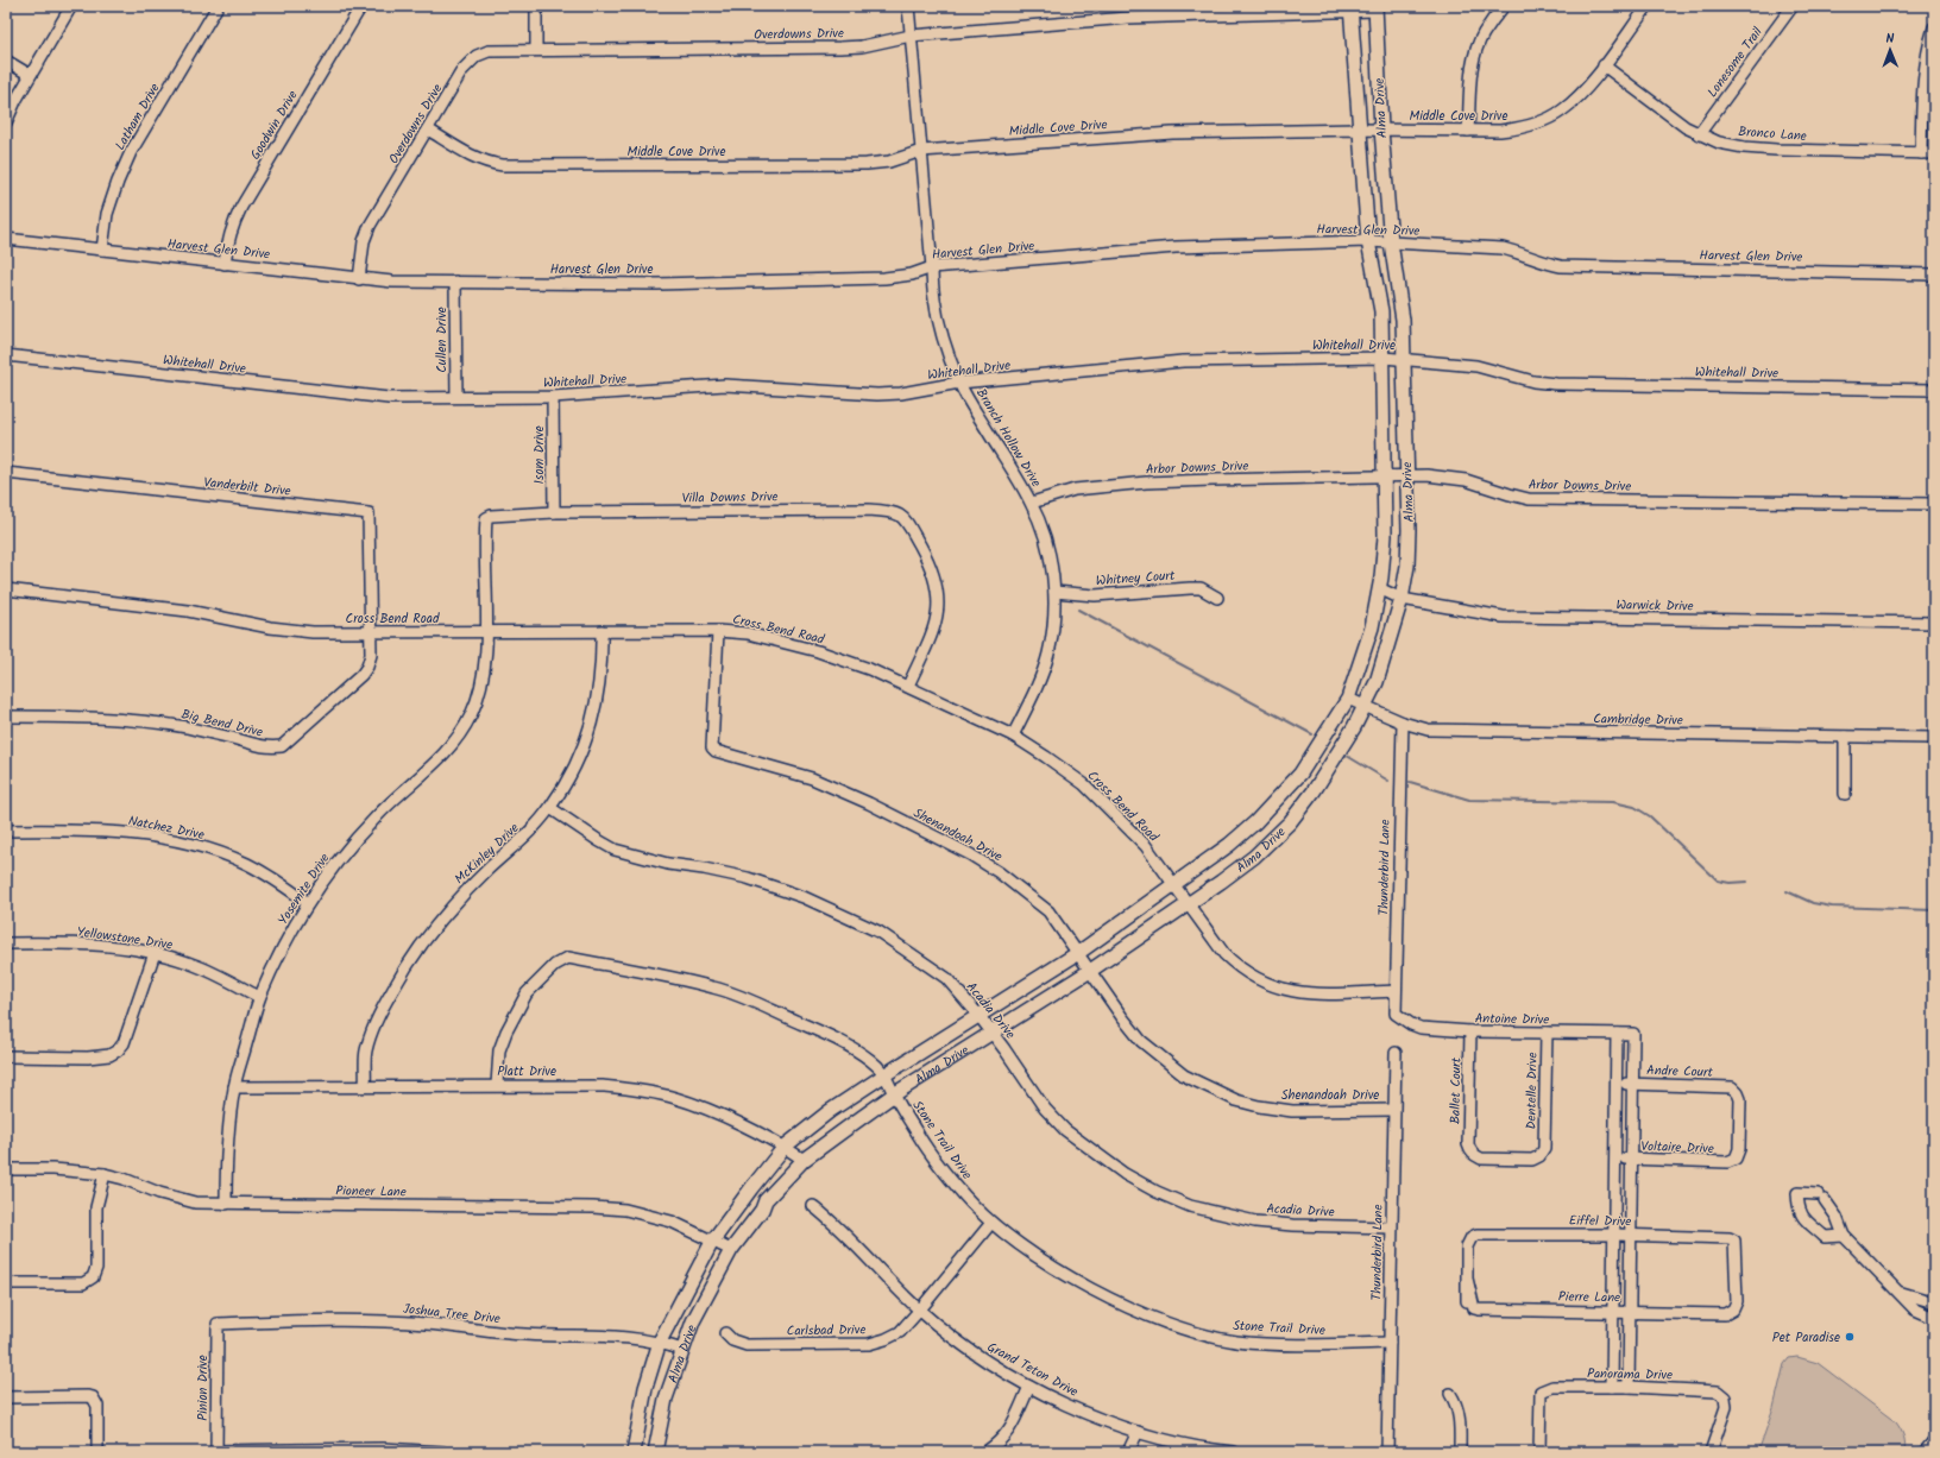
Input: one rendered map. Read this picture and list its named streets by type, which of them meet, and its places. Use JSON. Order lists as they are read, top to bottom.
{
  "streets": {
    "main road": ["Alma Drive"],
    "street": [
      "Overdowns Drive",
      "Lonesome Trail",
      "Middle Cove Drive",
      "Latham Drive",
      "Goodwin Drive",
      "Bronco Lane",
      "Harvest Glen Drive",
      "Cullen Drive",
      "Whitehall Drive",
      "Branch Hollow Drive",
      "Isom Drive",
      "Arbor Downs Drive",
      "Vanderbilt Drive",
      "Villa Downs Drive",
      "Whitney Court",
      "Warwick Drive",
      "Cross Bend Road",
      "Cambridge Drive",
      "Big Bend Drive",
      "Natchez Drive",
      "Shenandoah Drive",
      "McKinley Drive",
      "Thunderbird Lane",
      "Yosemite Drive",
      "Yellowstone Drive",
      "Acadia Drive",
      "Antoine Drive",
      "Platt Drive",
      "Andre Court",
      "Ballet Court",
      "Dentelle Drive",
      "Stone Trail Drive",
      "Voltaire Drive",
      "Pioneer Lane",
      "Eiffel Drive",
      "Pierre Lane",
      "Joshua Tree Drive",
      "Carlsbad Drive",
      "Grand Teton Drive",
      "Panorama Drive",
      "Pinion Drive"
    ]
  },
  "crossings": [
    ["Overdowns Drive", "Alma Drive"],
    ["Overdowns Drive", "Middle Cove Drive"],
    ["Overdowns Drive", "Harvest Glen Drive"],
    ["Overdowns Drive", "Branch Hollow Drive"],
    ["Lonesome Trail", "Bronco Lane"],
    ["Alma Drive", "Middle Cove Drive"],
    ["Alma Drive", "Harvest Glen Drive"],
    ["Alma Drive", "Whitehall Drive"],
    ["Alma Drive", "Arbor Downs Drive"],
    ["Alma Drive", "Warwick Drive"],
    ["Alma Drive", "Cross Bend Road"],
    ["Alma Drive", "Cambridge Drive"],
    ["Alma Drive", "Shenandoah Drive"],
    ["Alma Drive", "Acadia Drive"],
    ["Alma Drive", "Platt Drive"],
    ["Alma Drive", "Stone Trail Drive"],
    ["Alma Drive", "Pioneer Lane"],
    ["Alma Drive", "Joshua Tree Drive"],
    ["Middle Cove Drive", "Bronco Lane"],
    ["Middle Cove Drive", "Branch Hollow Drive"],
    ["Latham Drive", "Harvest Glen Drive"],
    ["Goodwin Drive", "Harvest Glen Drive"],
    ["Harvest Glen Drive", "Cullen Drive"],
    ["Harvest Glen Drive", "Branch Hollow Drive"],
    ["Cullen Drive", "Whitehall Drive"],
    ["Whitehall Drive", "Branch Hollow Drive"],
    ["Whitehall Drive", "Isom Drive"],
    ["Branch Hollow Drive", "Arbor Downs Drive"],
    ["Branch Hollow Drive", "Whitney Court"],
    ["Branch Hollow Drive", "Cross Bend Road"],
    ["Isom Drive", "Villa Downs Drive"],
    ["Vanderbilt Drive", "Cross Bend Road"],
    ["Vanderbilt Drive", "Big Bend Drive"],
    ["Villa Downs Drive", "Cross Bend Road"],
    ["Villa Downs Drive", "Yosemite Drive"],
    ["Cross Bend Road", "Big Bend Drive"],
    ["Cross Bend Road", "Shenandoah Drive"],
    ["Cross Bend Road", "McKinley Drive"],
    ["Cross Bend Road", "Thunderbird Lane"],
    ["Cross Bend Road", "Yosemite Drive"],
    ["Cambridge Drive", "Thunderbird Lane"],
    ["Natchez Drive", "Yosemite Drive"],
    ["Shenandoah Drive", "Thunderbird Lane"],
    ["McKinley Drive", "Acadia Drive"],
    ["McKinley Drive", "Platt Drive"],
    ["Thunderbird Lane", "Acadia Drive"],
    ["Thunderbird Lane", "Antoine Drive"],
    ["Thunderbird Lane", "Stone Trail Drive"],
    ["Yosemite Drive", "Yellowstone Drive"],
    ["Yosemite Drive", "Platt Drive"],
    ["Yosemite Drive", "Pioneer Lane"],
    ["Antoine Drive", "Ballet Court"],
    ["Antoine Drive", "Dentelle Drive"],
    ["Platt Drive", "Stone Trail Drive"],
    ["Andre Court", "Voltaire Drive"],
    ["Ballet Court", "Dentelle Drive"],
    ["Stone Trail Drive", "Carlsbad Drive"],
    ["Eiffel Drive", "Pierre Lane"],
    ["Joshua Tree Drive", "Pinion Drive"],
    ["Carlsbad Drive", "Grand Teton Drive"]
  ],
  "places": ["Pet Paradise"],
  "north": "top"
}
